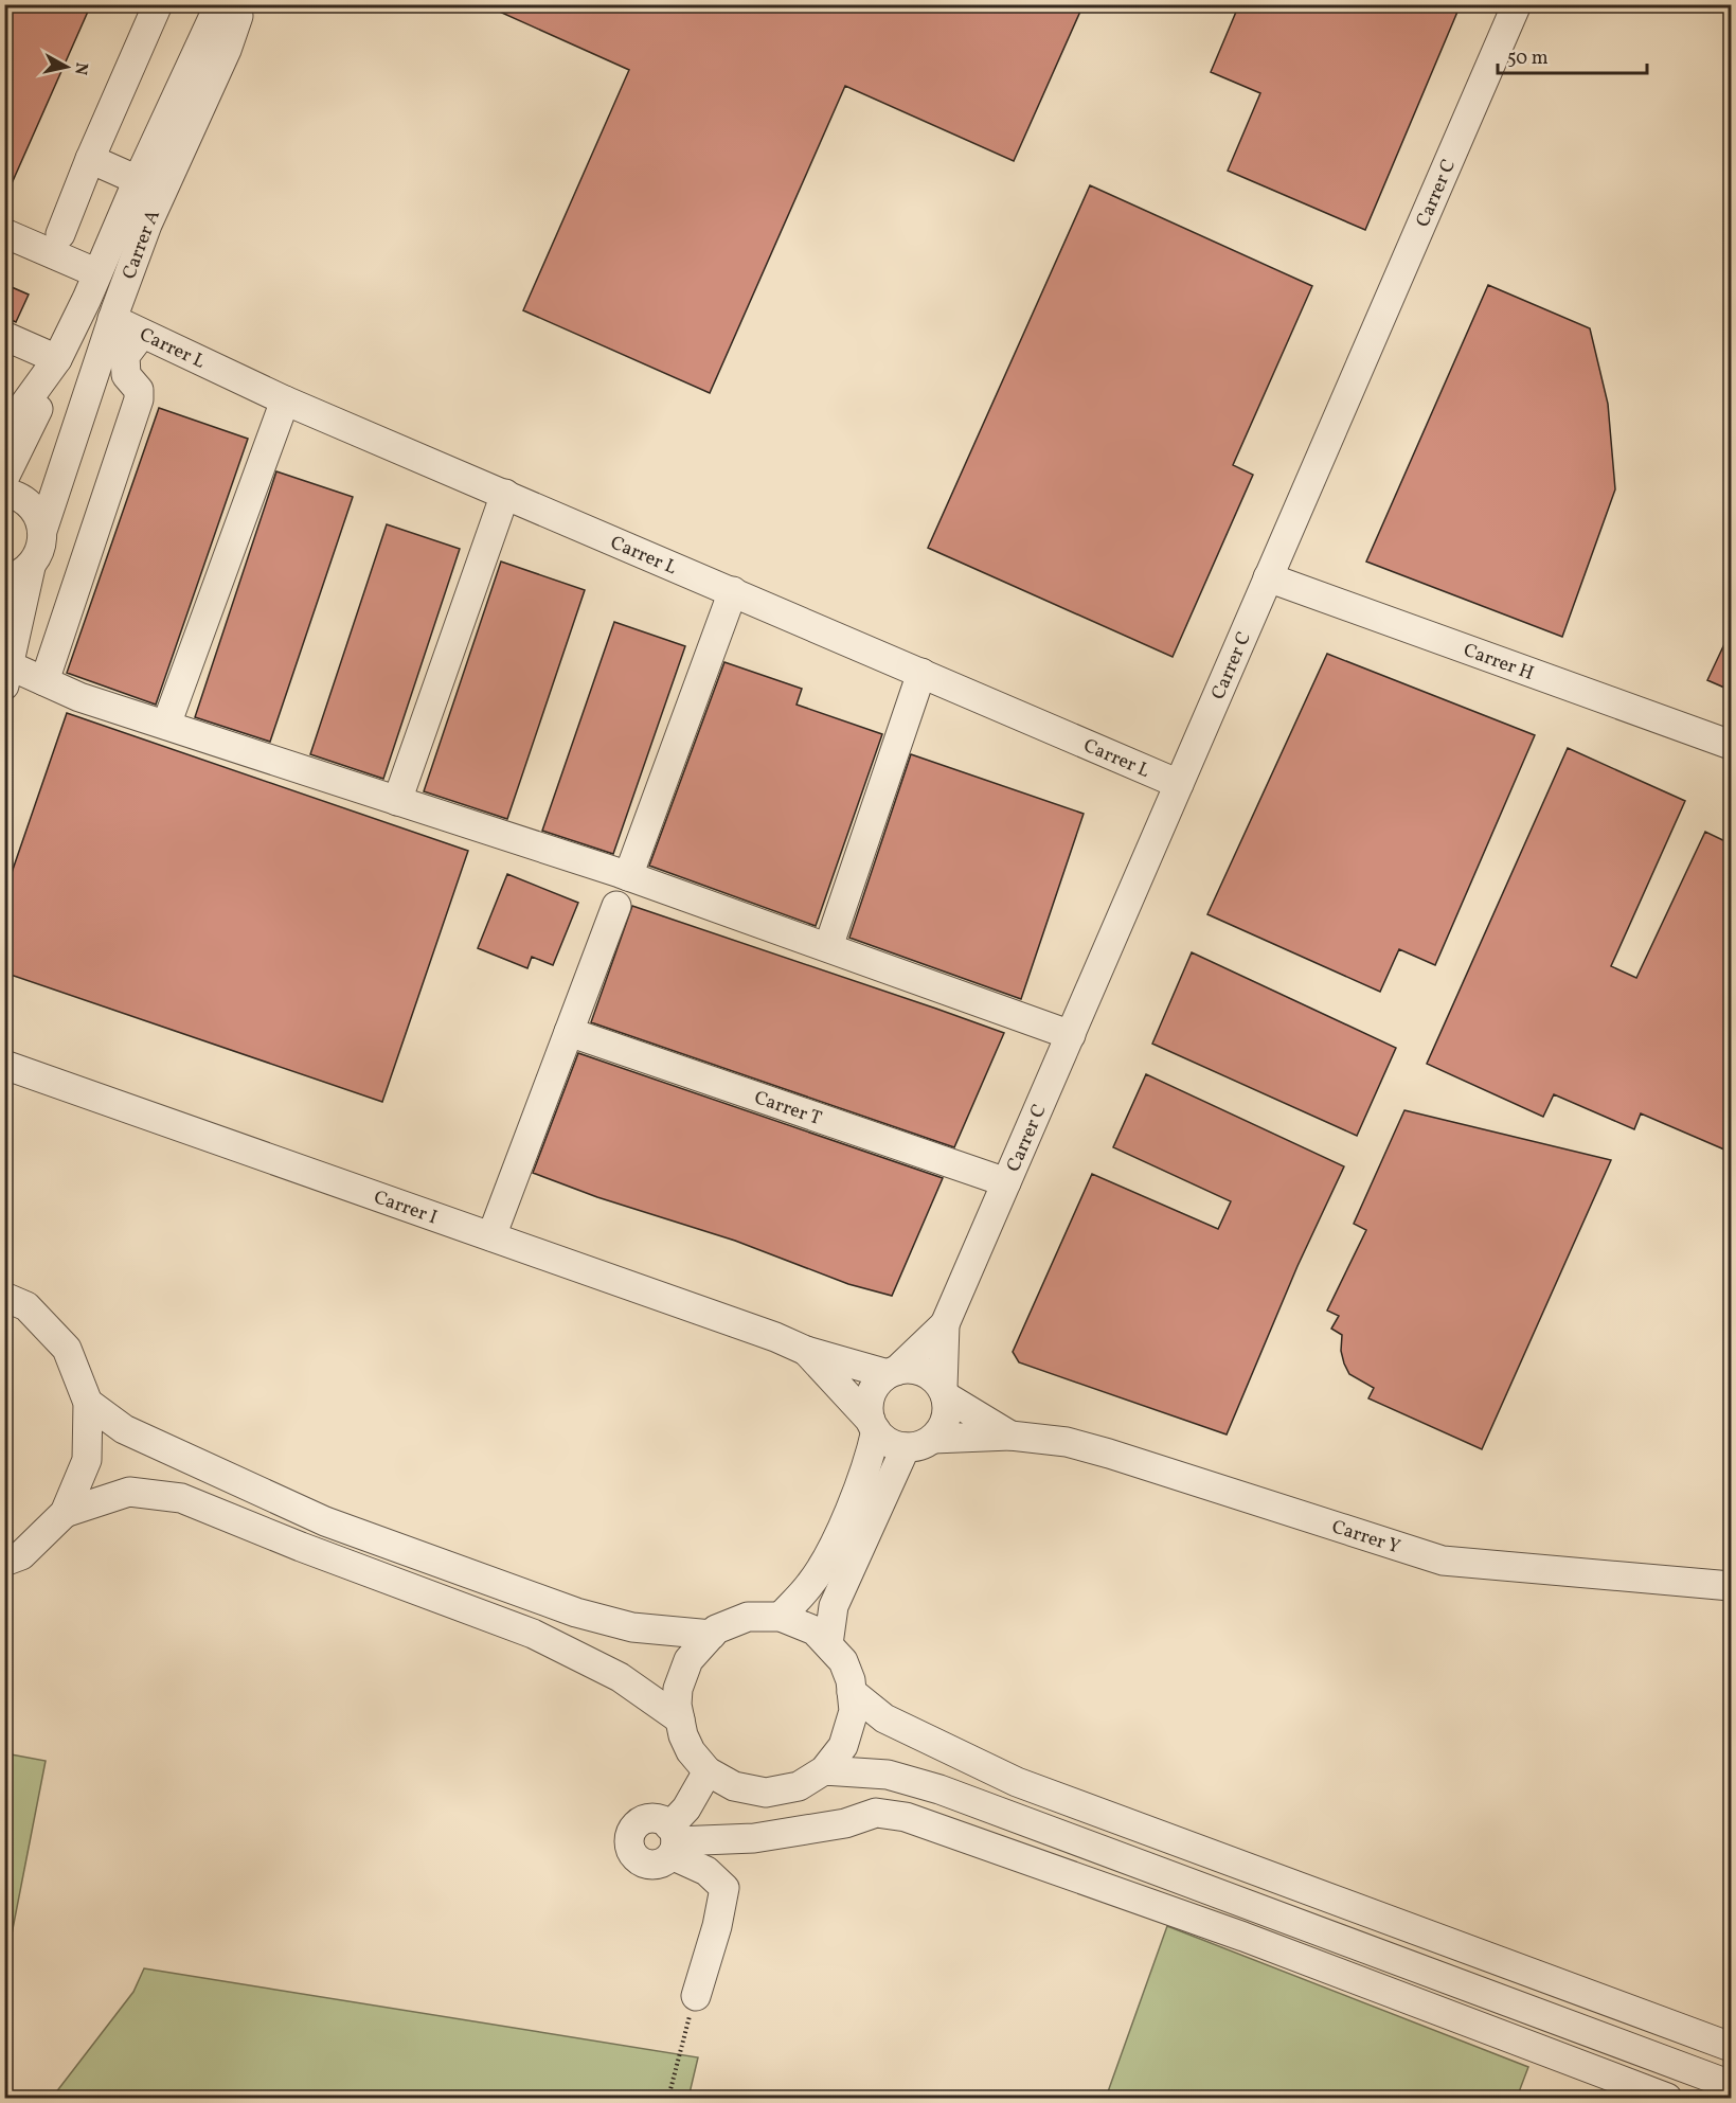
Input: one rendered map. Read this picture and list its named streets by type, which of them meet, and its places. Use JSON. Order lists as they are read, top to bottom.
{
  "streets": {
    "street": [
      "Carrer C",
      "Carrer A",
      "Carrer L",
      "Carrer H",
      "Carrer T",
      "Carrer I",
      "Carrer Y"
    ]
  },
  "crossings": [
    ["Carrer C", "Carrer L"],
    ["Carrer C", "Carrer H"],
    ["Carrer C", "Carrer T"],
    ["Carrer C", "Carrer I"],
    ["Carrer C", "Carrer Y"],
    ["Carrer A", "Carrer L"],
    ["Carrer I", "Carrer Y"]
  ],
  "scale_bar": "50 m",
  "north": "right"
}
